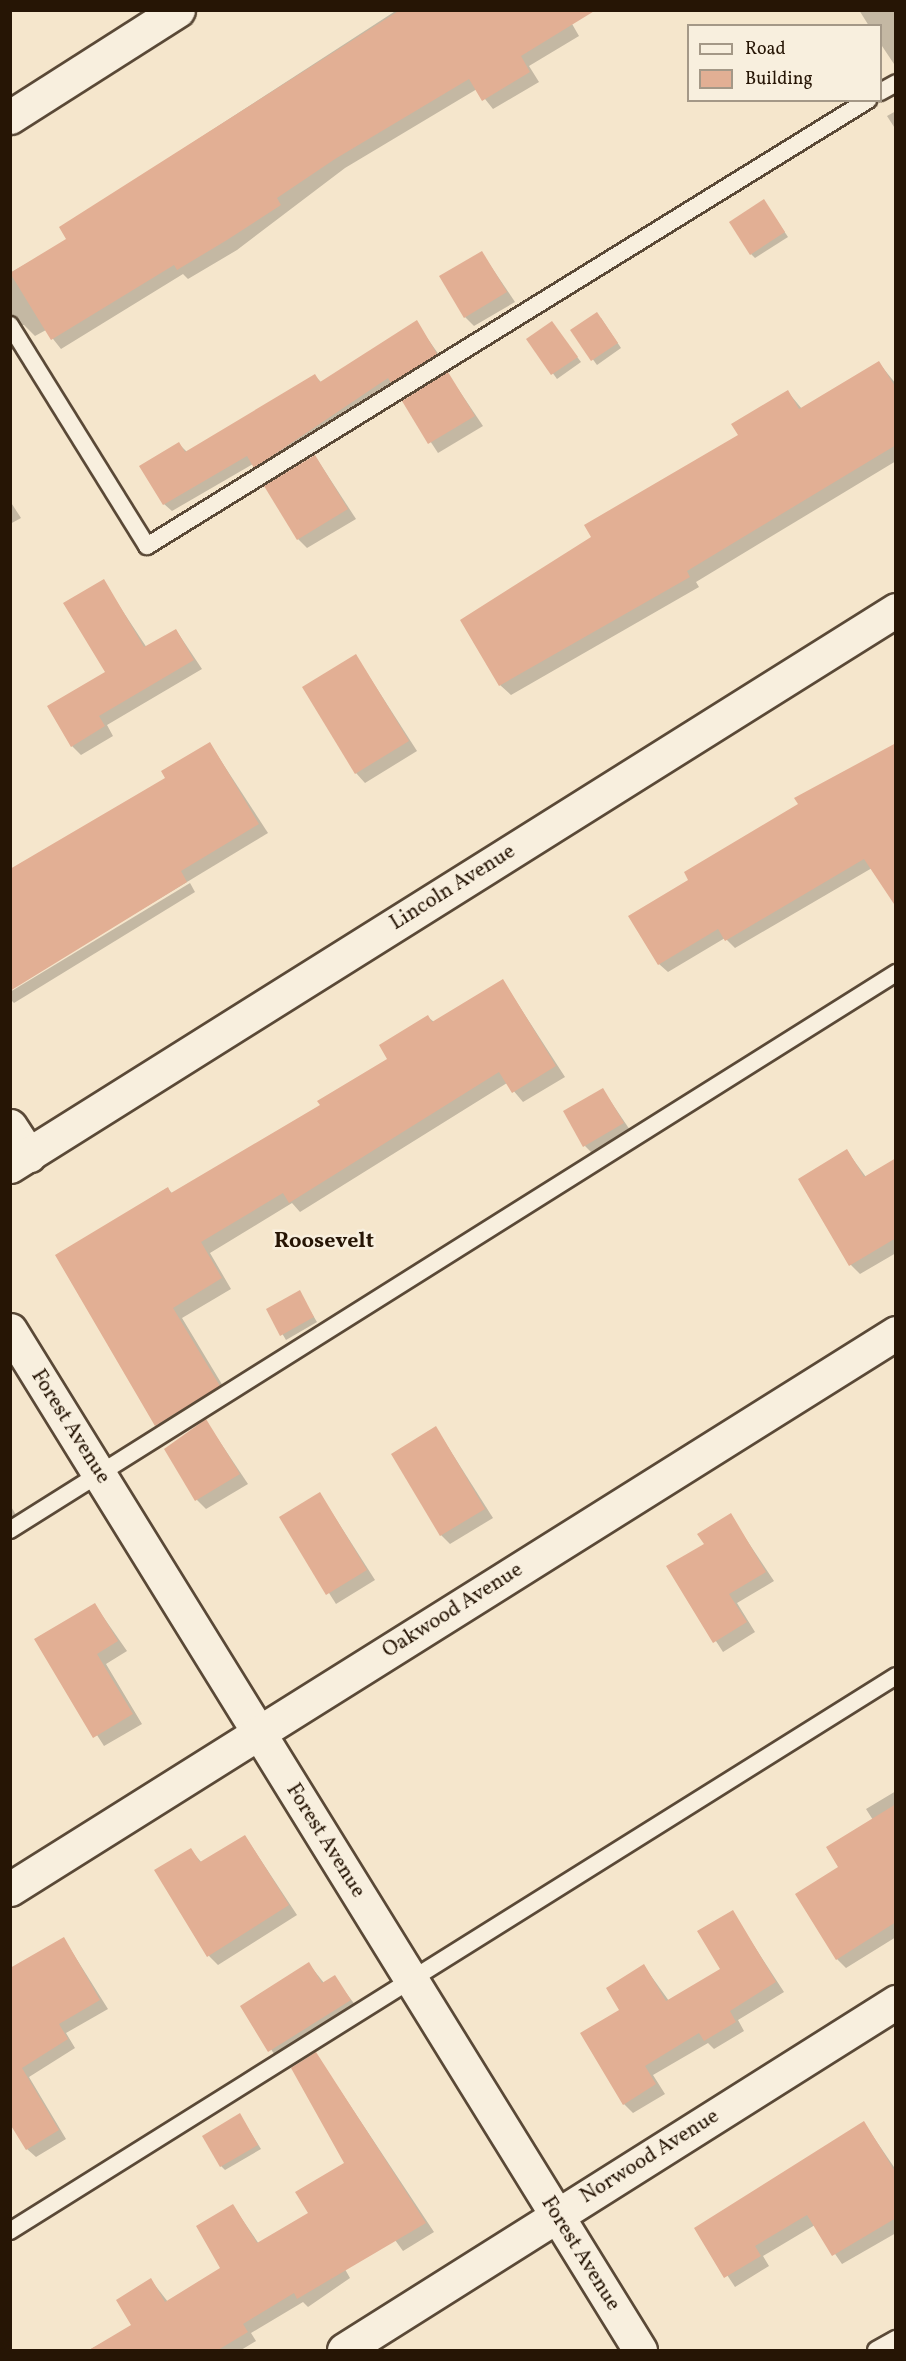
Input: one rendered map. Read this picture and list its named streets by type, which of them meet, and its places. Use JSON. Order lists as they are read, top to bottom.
{
  "streets": {
    "street": [
      "Lincoln Avenue",
      "Forest Avenue",
      "Oakwood Avenue",
      "Norwood Avenue"
    ]
  },
  "crossings": [
    ["Forest Avenue", "Oakwood Avenue"],
    ["Forest Avenue", "Norwood Avenue"]
  ],
  "districts": ["Roosevelt"],
  "legend": ["Road", "Building"]
}
